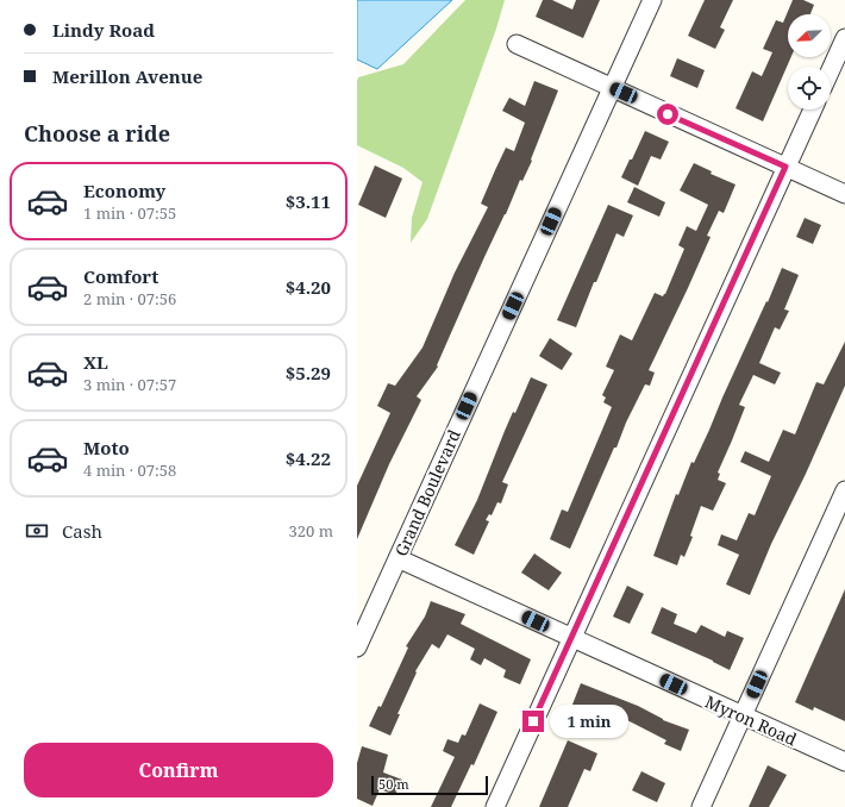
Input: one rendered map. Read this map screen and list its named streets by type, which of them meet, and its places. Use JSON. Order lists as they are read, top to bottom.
{
  "streets": {
    "street": ["Grand Boulevard", "Myron Road"]
  },
  "crossings": [
    ["Grand Boulevard", "Myron Road"]
  ],
  "scale_bar": "50 m",
  "north": "bottom left",
  "page": {
    "banner": ["Lindy Road", "Merillon Avenue"],
    "heading": "Choose a ride",
    "list": [
      {
        "name": "Economy",
        "note": "1 min · 07:55",
        "value": "$3.11"
      },
      {
        "name": "Comfort",
        "note": "2 min · 07:56",
        "value": "$4.20"
      },
      {
        "name": "XL",
        "note": "3 min · 07:57",
        "value": "$5.29"
      },
      {
        "name": "Moto",
        "note": "4 min · 07:58",
        "value": "$4.22"
      }
    ],
    "pay": ["Cash", "320 m"],
    "bubble": "1 min",
    "buttons": "Confirm",
    "scale": "50 m"
  }
}
